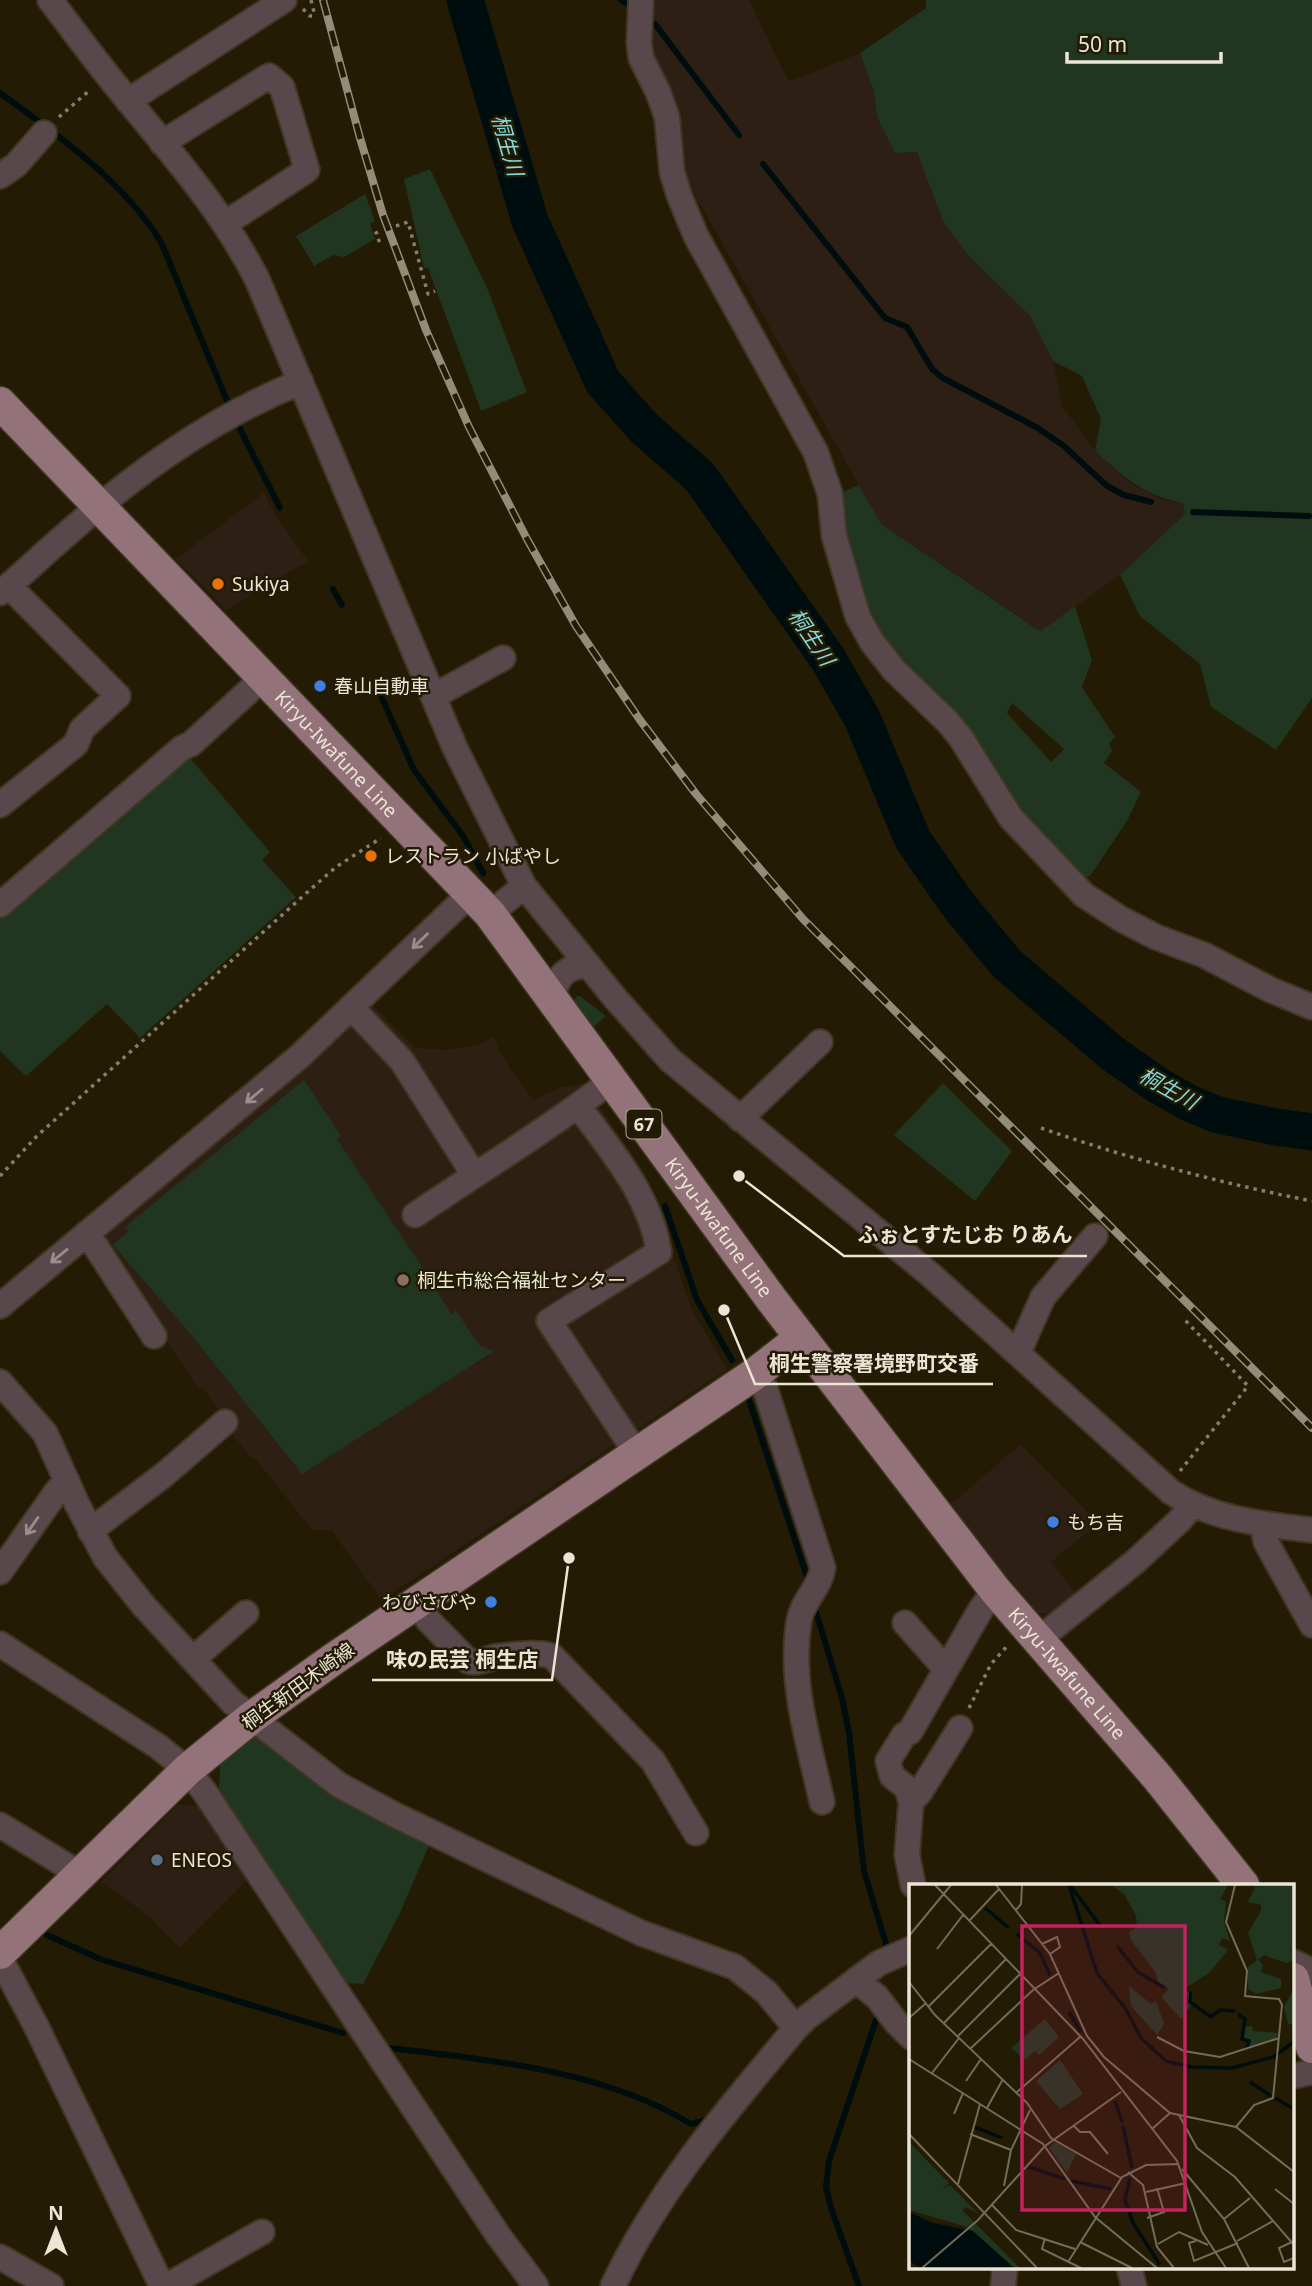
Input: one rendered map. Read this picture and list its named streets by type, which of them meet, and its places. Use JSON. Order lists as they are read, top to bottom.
{
  "streets": {
    "main road": ["Kiryu-Iwafune Line", "67", "桐生新田木崎線"]
  },
  "crossings": [
    ["Kiryu-Iwafune Line", "桐生新田木崎線"]
  ],
  "water": ["桐生川"],
  "places": [
    "Sukiya",
    "春山自動車",
    "レストラン 小ばやし",
    "ふぉとすたじお りあん",
    "桐生市総合福祉センター",
    "桐生警察署境野町交番",
    "もち吉",
    "味の民芸 桐生店",
    "わびさびや",
    "ENEOS"
  ],
  "scale_bar": "50 m",
  "north": "top"
}
